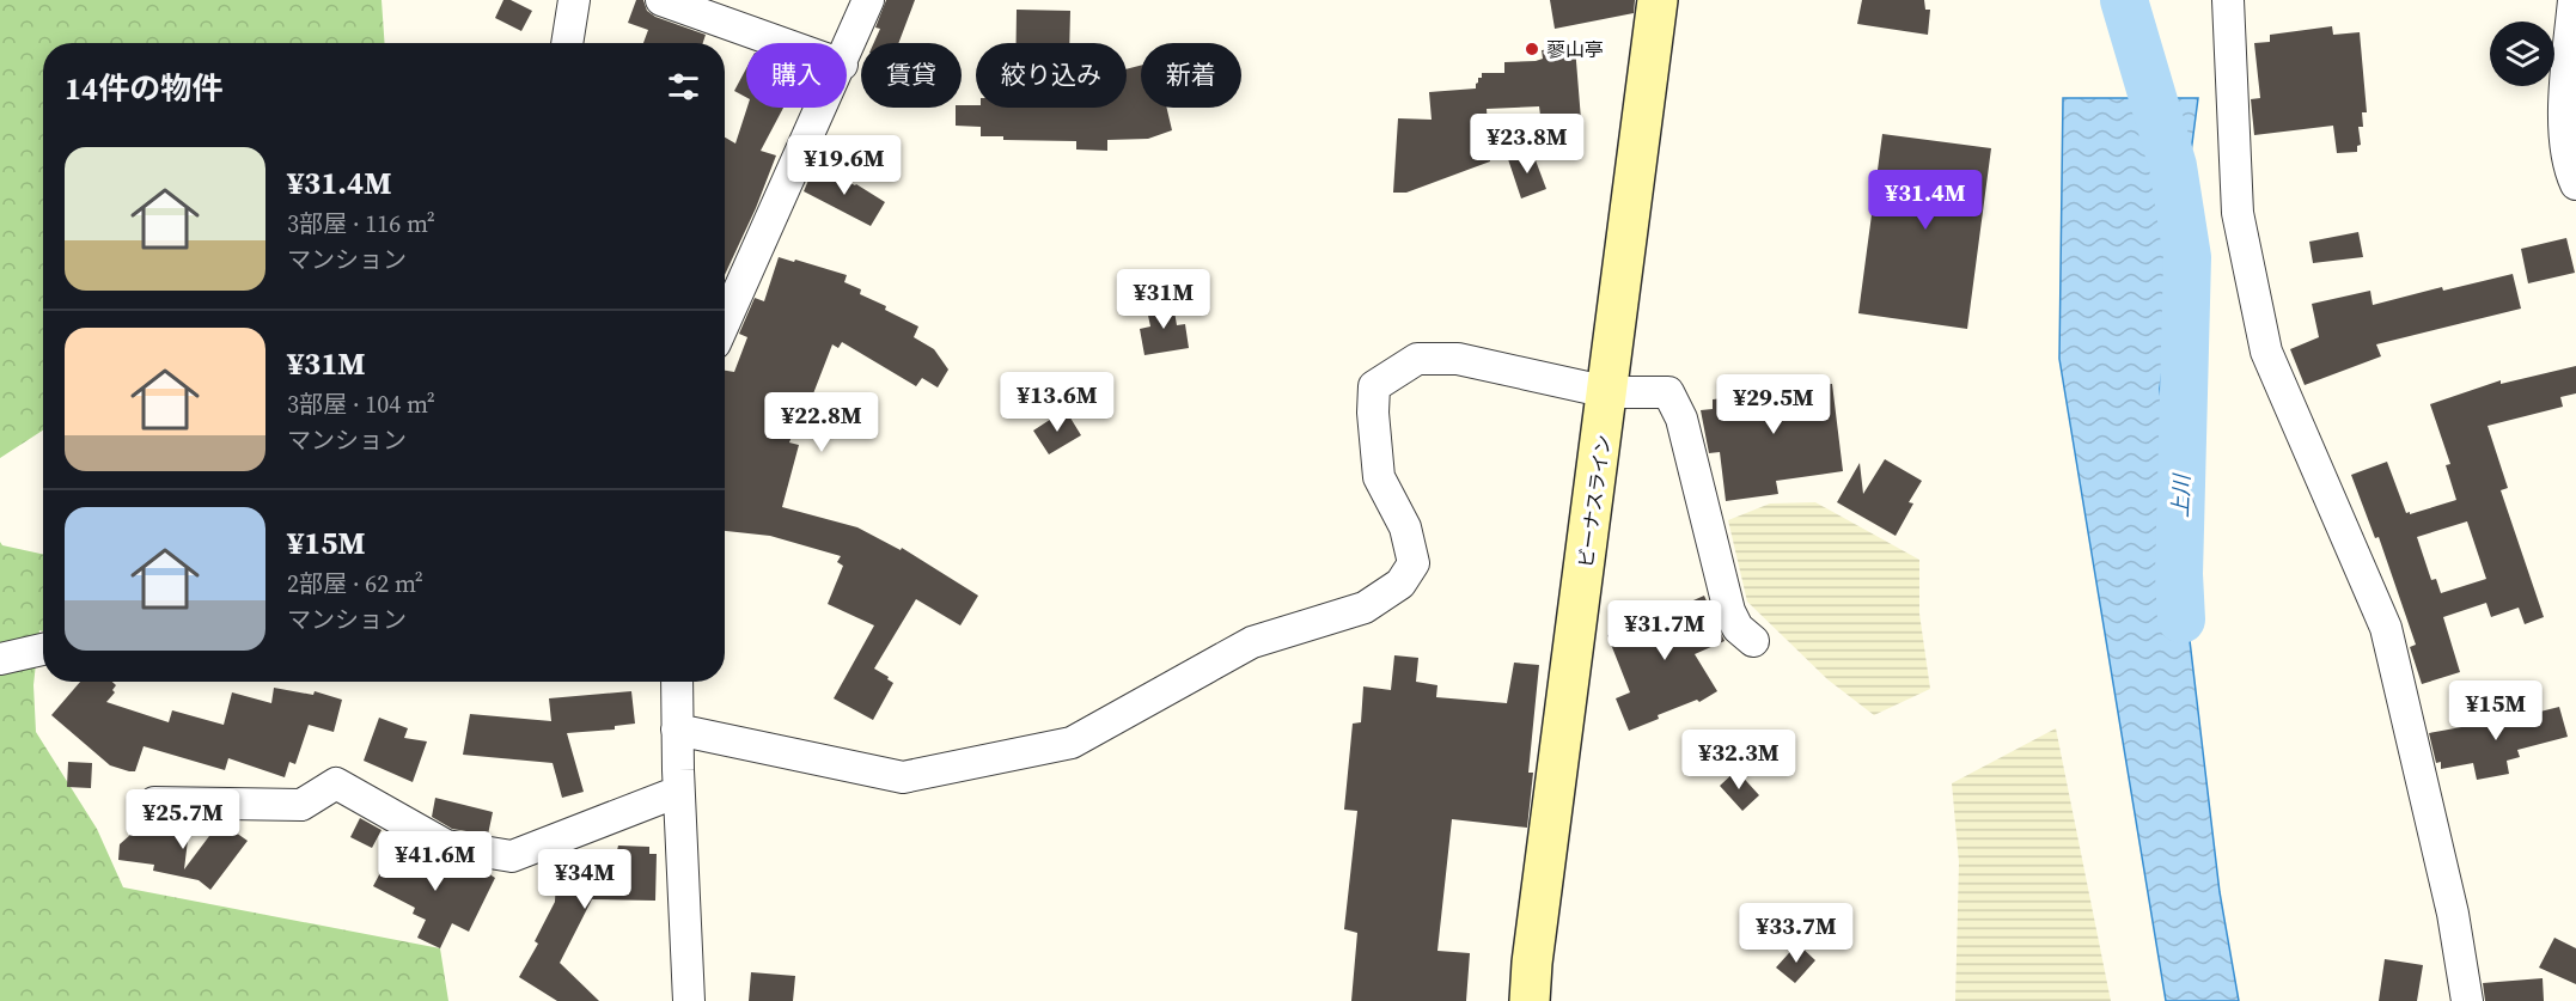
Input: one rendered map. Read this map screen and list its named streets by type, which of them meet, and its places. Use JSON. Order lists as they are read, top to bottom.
{
  "streets": {
    "main road": ["ビーナスライン"]
  },
  "water": ["上川"],
  "places": ["蓼山亭"],
  "page": {
    "chip": [
      "購入",
      "賃貸",
      "絞り込み",
      "新着"
    ],
    "heading": "14件の物件",
    "price": [
      "¥23.8M",
      "¥19.6M",
      "¥31.4M",
      "¥31M",
      "¥13.6M",
      "¥29.5M",
      "¥22.8M",
      "¥31.7M",
      "¥15M",
      "¥32.3M",
      "¥25.7M",
      "¥41.6M",
      "¥34M",
      "¥33.7M"
    ],
    "list": [
      {
        "name": "¥31.4M",
        "note": "3部屋 · 116 m² · マンション"
      },
      {
        "name": "¥31M",
        "note": "3部屋 · 104 m² · マンション"
      },
      {
        "name": "¥15M",
        "note": "2部屋 · 62 m² · マンション"
      }
    ]
  }
}
